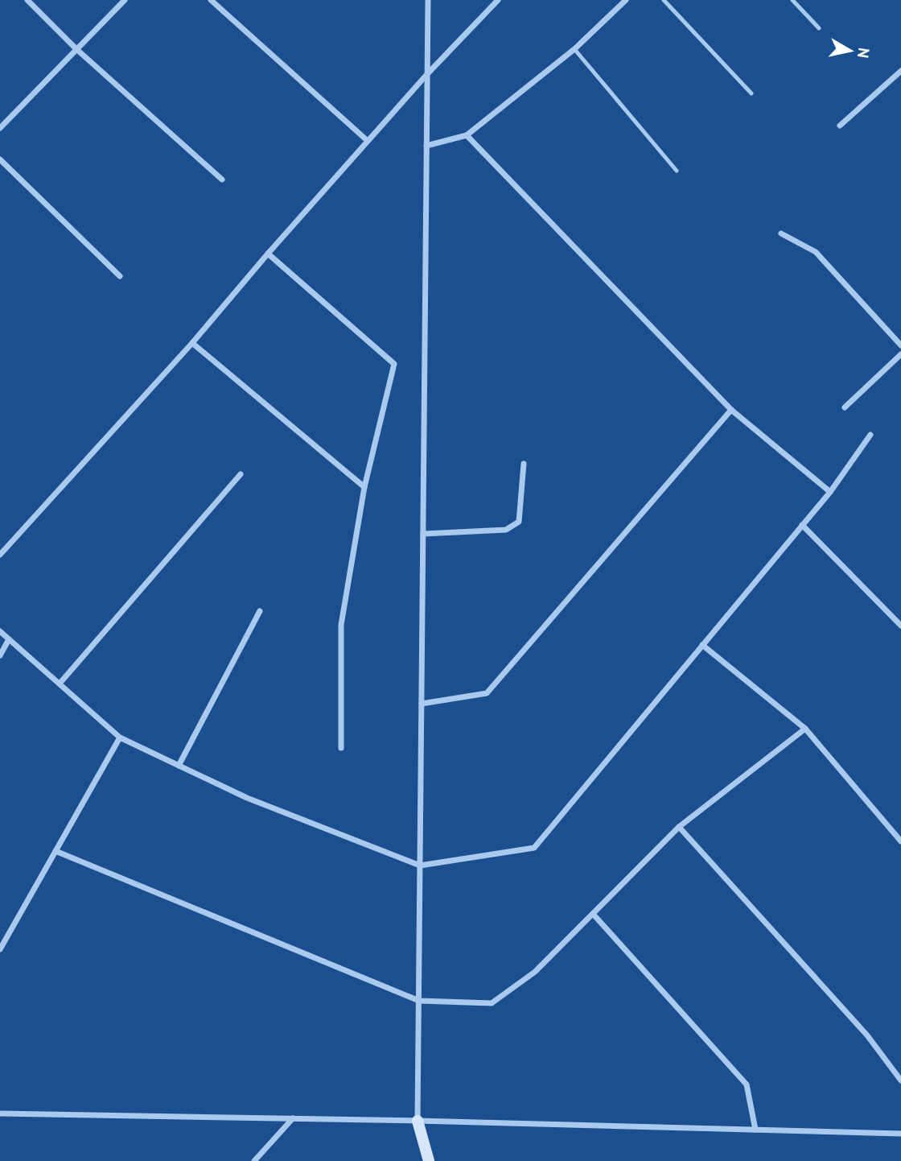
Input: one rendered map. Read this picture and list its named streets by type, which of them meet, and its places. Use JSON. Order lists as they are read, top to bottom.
{
  "north": "right"
}
